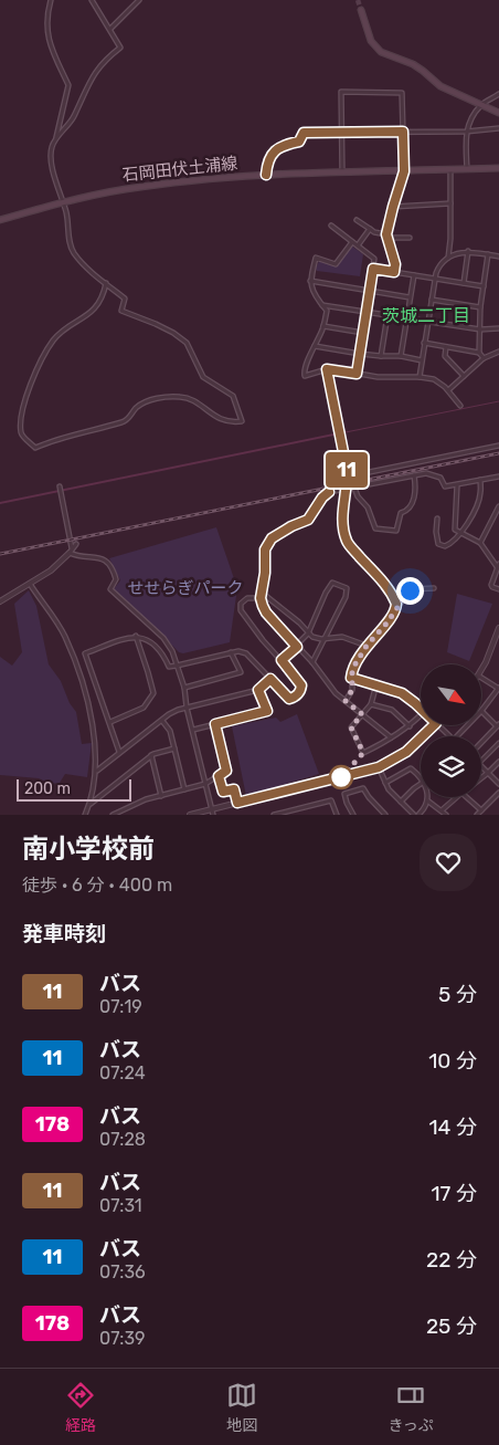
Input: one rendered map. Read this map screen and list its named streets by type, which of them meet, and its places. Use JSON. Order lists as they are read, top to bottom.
{
  "streets": {
    "main road": ["石岡田伏土浦線"]
  },
  "districts": ["茨城二丁目"],
  "parks": ["せせらぎパーク"],
  "lines": ["bus line 11"],
  "scale_bar": "200 m",
  "north": "bottom right",
  "page": {
    "on_map": "11",
    "scale": "200 m",
    "heading": [
      ["南小学校前", "徒歩 · 6 分 · 400 m"],
      "発車時刻"
    ],
    "list": [
      {
        "mark": "11",
        "name": "バス",
        "note": "07:19",
        "value": "5 分"
      },
      {
        "mark": "11",
        "name": "バス",
        "note": "07:24",
        "value": "10 分"
      },
      {
        "mark": "178",
        "name": "バス",
        "note": "07:28",
        "value": "14 分"
      },
      {
        "mark": "11",
        "name": "バス",
        "note": "07:31",
        "value": "17 分"
      },
      {
        "mark": "11",
        "name": "バス",
        "note": "07:36",
        "value": "22 分"
      },
      {
        "mark": "178",
        "name": "バス",
        "note": "07:39",
        "value": "25 分"
      }
    ],
    "tabs": ["経路", "地図", "きっぷ"]
  }
}
